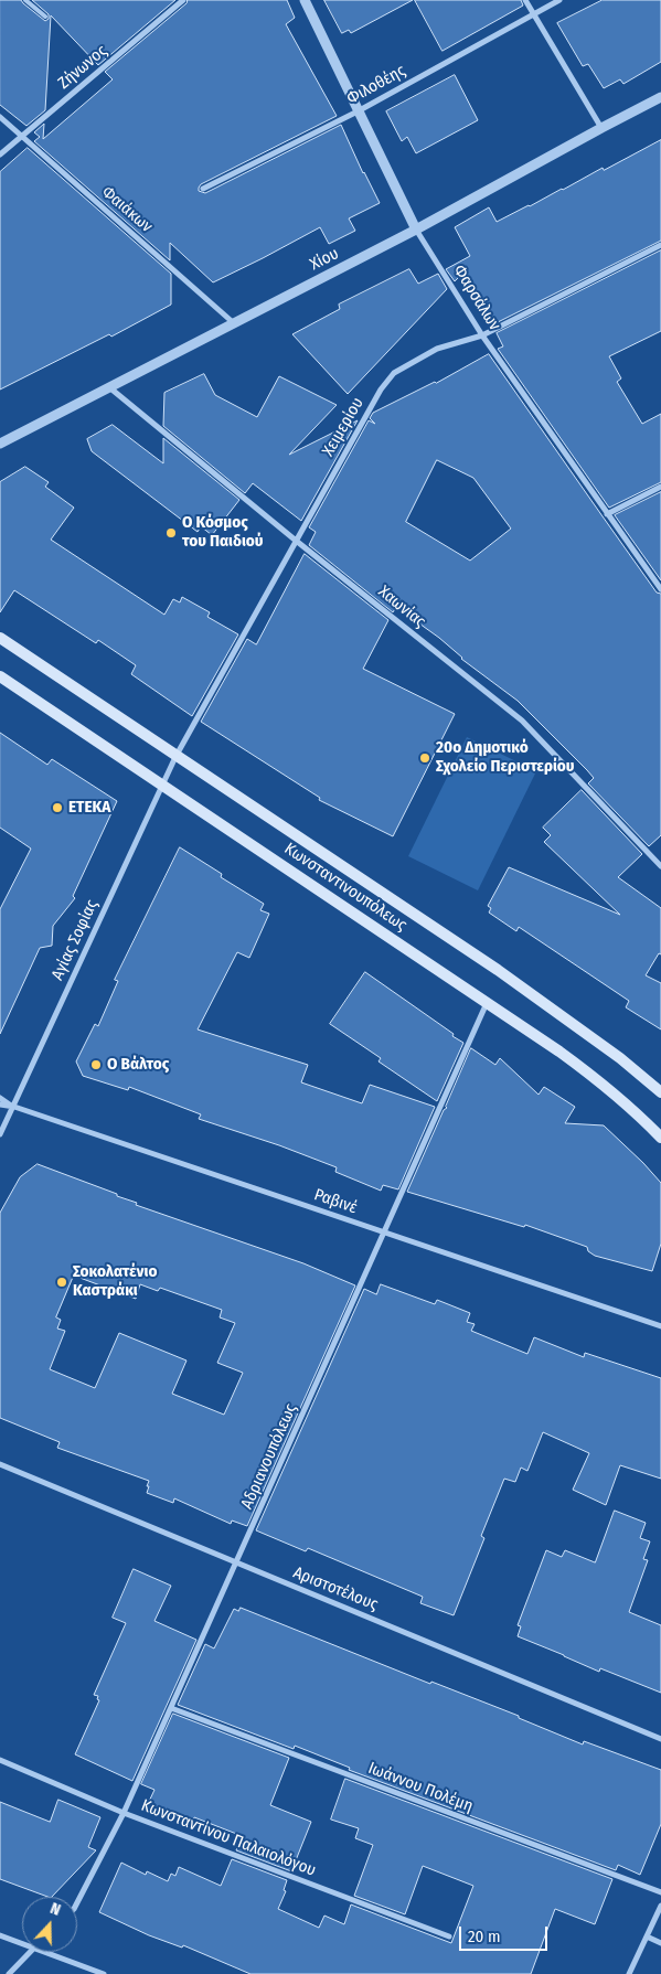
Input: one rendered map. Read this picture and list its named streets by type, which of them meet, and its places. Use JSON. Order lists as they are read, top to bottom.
{
  "streets": {
    "main road": ["Κωνσταντινουπόλεως"],
    "street": [
      "Ζήνωνος",
      "Φιλοθέης",
      "Φαιάκων",
      "Χίου",
      "Φαρσάλων",
      "Χειμερίου",
      "Χαωνίας",
      "Αγίας Σοφίας",
      "Ραβινέ",
      "Αδριανουπόλεως",
      "Αριστοτέλους",
      "Ιωάννου Πολέμη",
      "Κωνσταντίνου Παλαιολόγου"
    ]
  },
  "crossings": [
    ["Ζήνωνος", "Φαιάκων"],
    ["Φιλοθέης", "Φαρσάλων"],
    ["Φαιάκων", "Χίου"],
    ["Χίου", "Φαρσάλων"],
    ["Χίου", "Χαωνίας"],
    ["Φαρσάλων", "Χειμερίου"],
    ["Χειμερίου", "Χαωνίας"],
    ["Χειμερίου", "Κωνσταντινουπόλεως"],
    ["Χειμερίου", "Αγίας Σοφίας"],
    ["Κωνσταντινουπόλεως", "Αγίας Σοφίας"],
    ["Κωνσταντινουπόλεως", "Αδριανουπόλεως"],
    ["Αγίας Σοφίας", "Ραβινέ"],
    ["Ραβινέ", "Αδριανουπόλεως"],
    ["Αδριανουπόλεως", "Αριστοτέλους"],
    ["Αδριανουπόλεως", "Ιωάννου Πολέμη"],
    ["Αδριανουπόλεως", "Κωνσταντίνου Παλαιολόγου"]
  ],
  "places": [
    "Ο Κόσμος του Παιδιού",
    "20ο Δημοτικό Σχολείο Περιστερίου",
    "ΕΤΕΚΑ",
    "Ο Βάλτος",
    "Σοκολατένιο Καστράκι"
  ],
  "scale_bar": "20 m",
  "north": "top"
}
